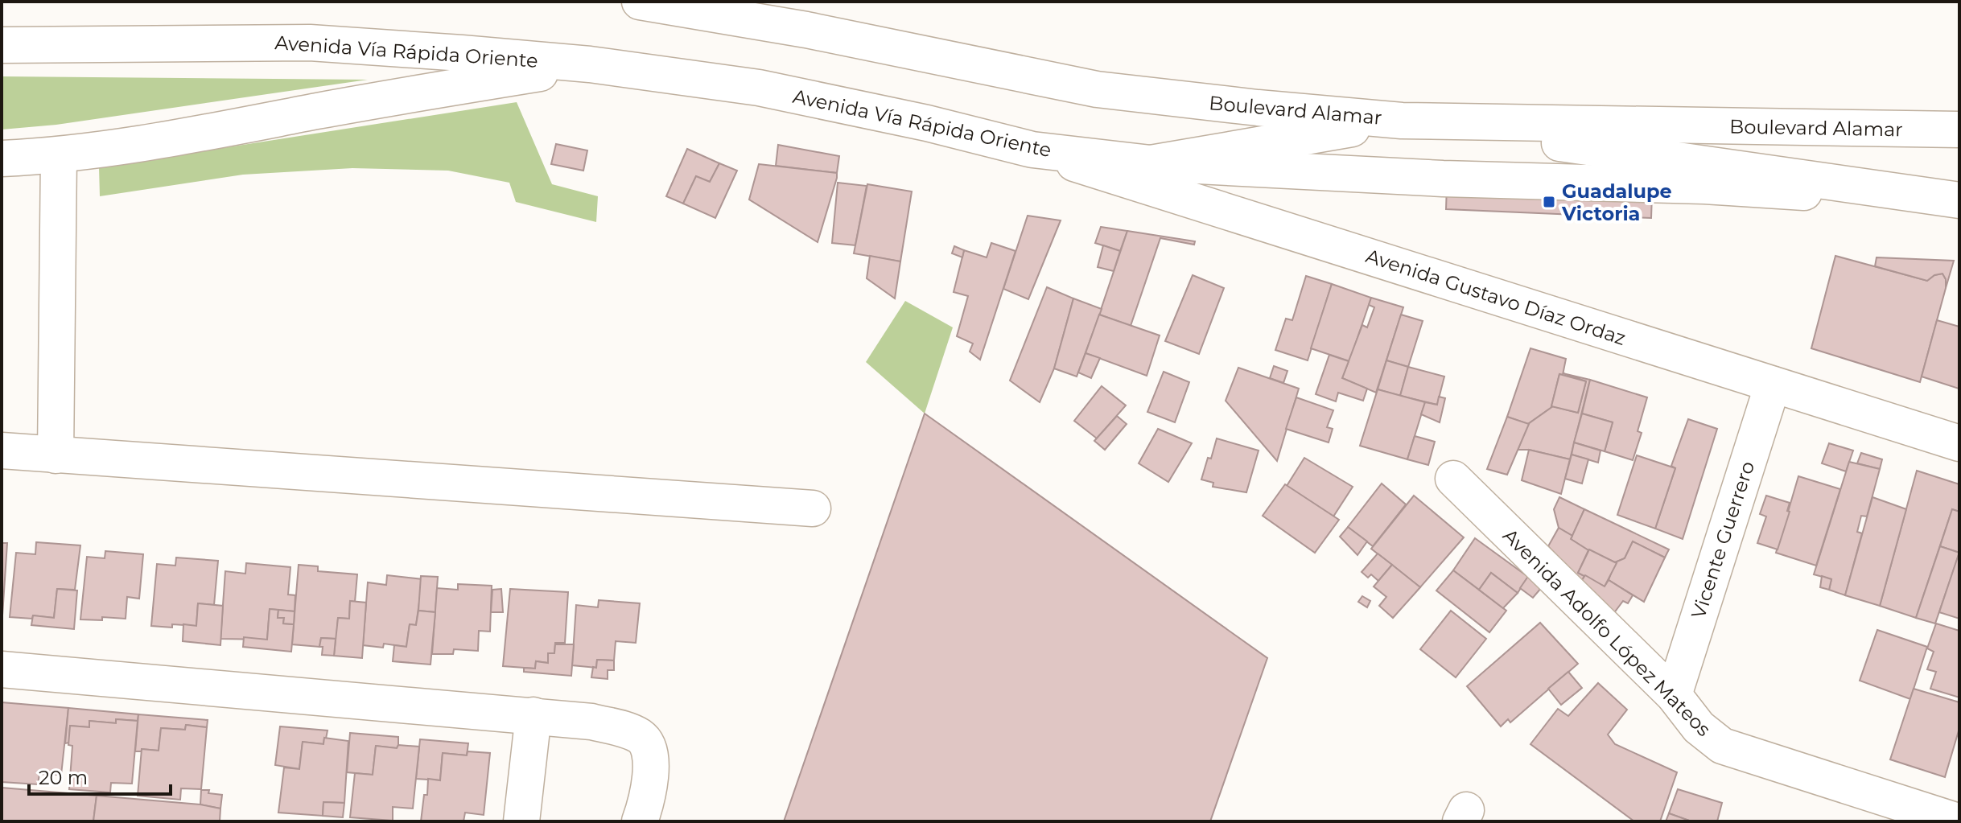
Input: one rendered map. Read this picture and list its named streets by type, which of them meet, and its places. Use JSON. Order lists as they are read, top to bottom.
{
  "streets": {
    "main road": [
      "Avenida Vía Rápida Oriente",
      "Boulevard Alamar",
      "Avenida Gustavo Díaz Ordaz",
      "Vicente Guerrero",
      "Avenida Adolfo López Mateos"
    ]
  },
  "crossings": [
    ["Avenida Vía Rápida Oriente", "Avenida Gustavo Díaz Ordaz"],
    ["Avenida Gustavo Díaz Ordaz", "Vicente Guerrero"],
    ["Vicente Guerrero", "Avenida Adolfo López Mateos"]
  ],
  "places": {
    "transit": ["Guadalupe Victoria"]
  },
  "scale_bar": "20 m"
}
